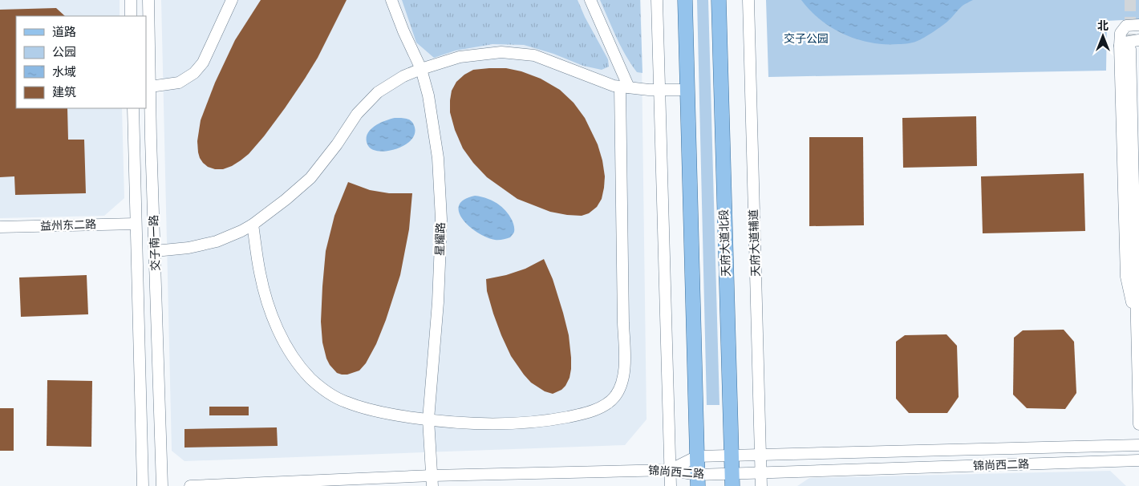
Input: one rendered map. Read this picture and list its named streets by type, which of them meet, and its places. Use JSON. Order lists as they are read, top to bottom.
{
  "streets": {
    "main road": ["天府大道北段"],
    "street": [
      "益州东二路",
      "星耀路",
      "交子南一路",
      "天府大道辅道",
      "锦尚西二路"
    ]
  },
  "crossings": [
    ["益州东二路", "交子南一路"],
    ["星耀路", "锦尚西二路"],
    ["天府大道北段", "锦尚西二路"],
    ["天府大道辅道", "锦尚西二路"]
  ],
  "parks": ["交子公园"],
  "legend": [
    "道路",
    "公园",
    "水域",
    "建筑"
  ],
  "north": "top"
}
